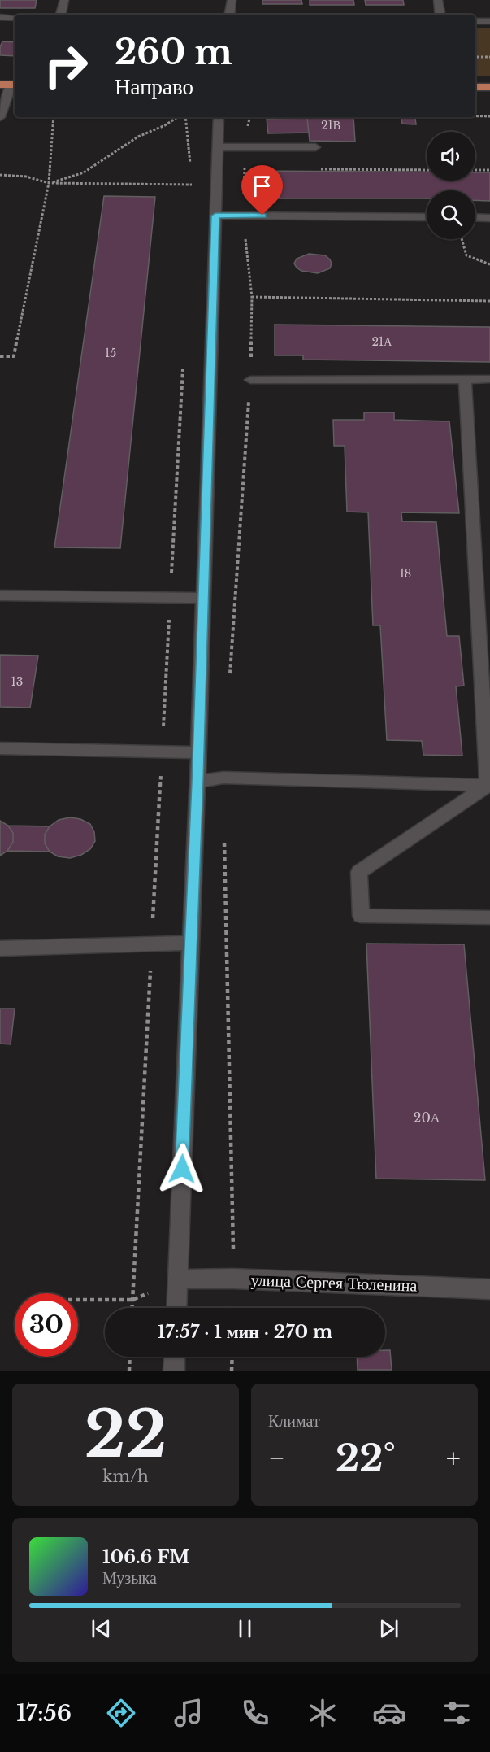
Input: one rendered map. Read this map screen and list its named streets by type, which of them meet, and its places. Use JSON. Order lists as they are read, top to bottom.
{
  "streets": {
    "street": ["улица Сергея Тюленина"]
  },
  "house_numbers": [
    "21В",
    "21А",
    "15",
    "18",
    "13",
    "20А"
  ],
  "page": {
    "turn": ["260 m", "Направо"],
    "limit": "30",
    "trip": "17:57 · 1 мин · 270 m",
    "tile": [
      ["22", "km/h"],
      "Климат"
    ],
    "heat": ["−", "22°", "+"],
    "song": ["106.6 FM", "Музыка"],
    "tabs": "17:56"
  }
}
